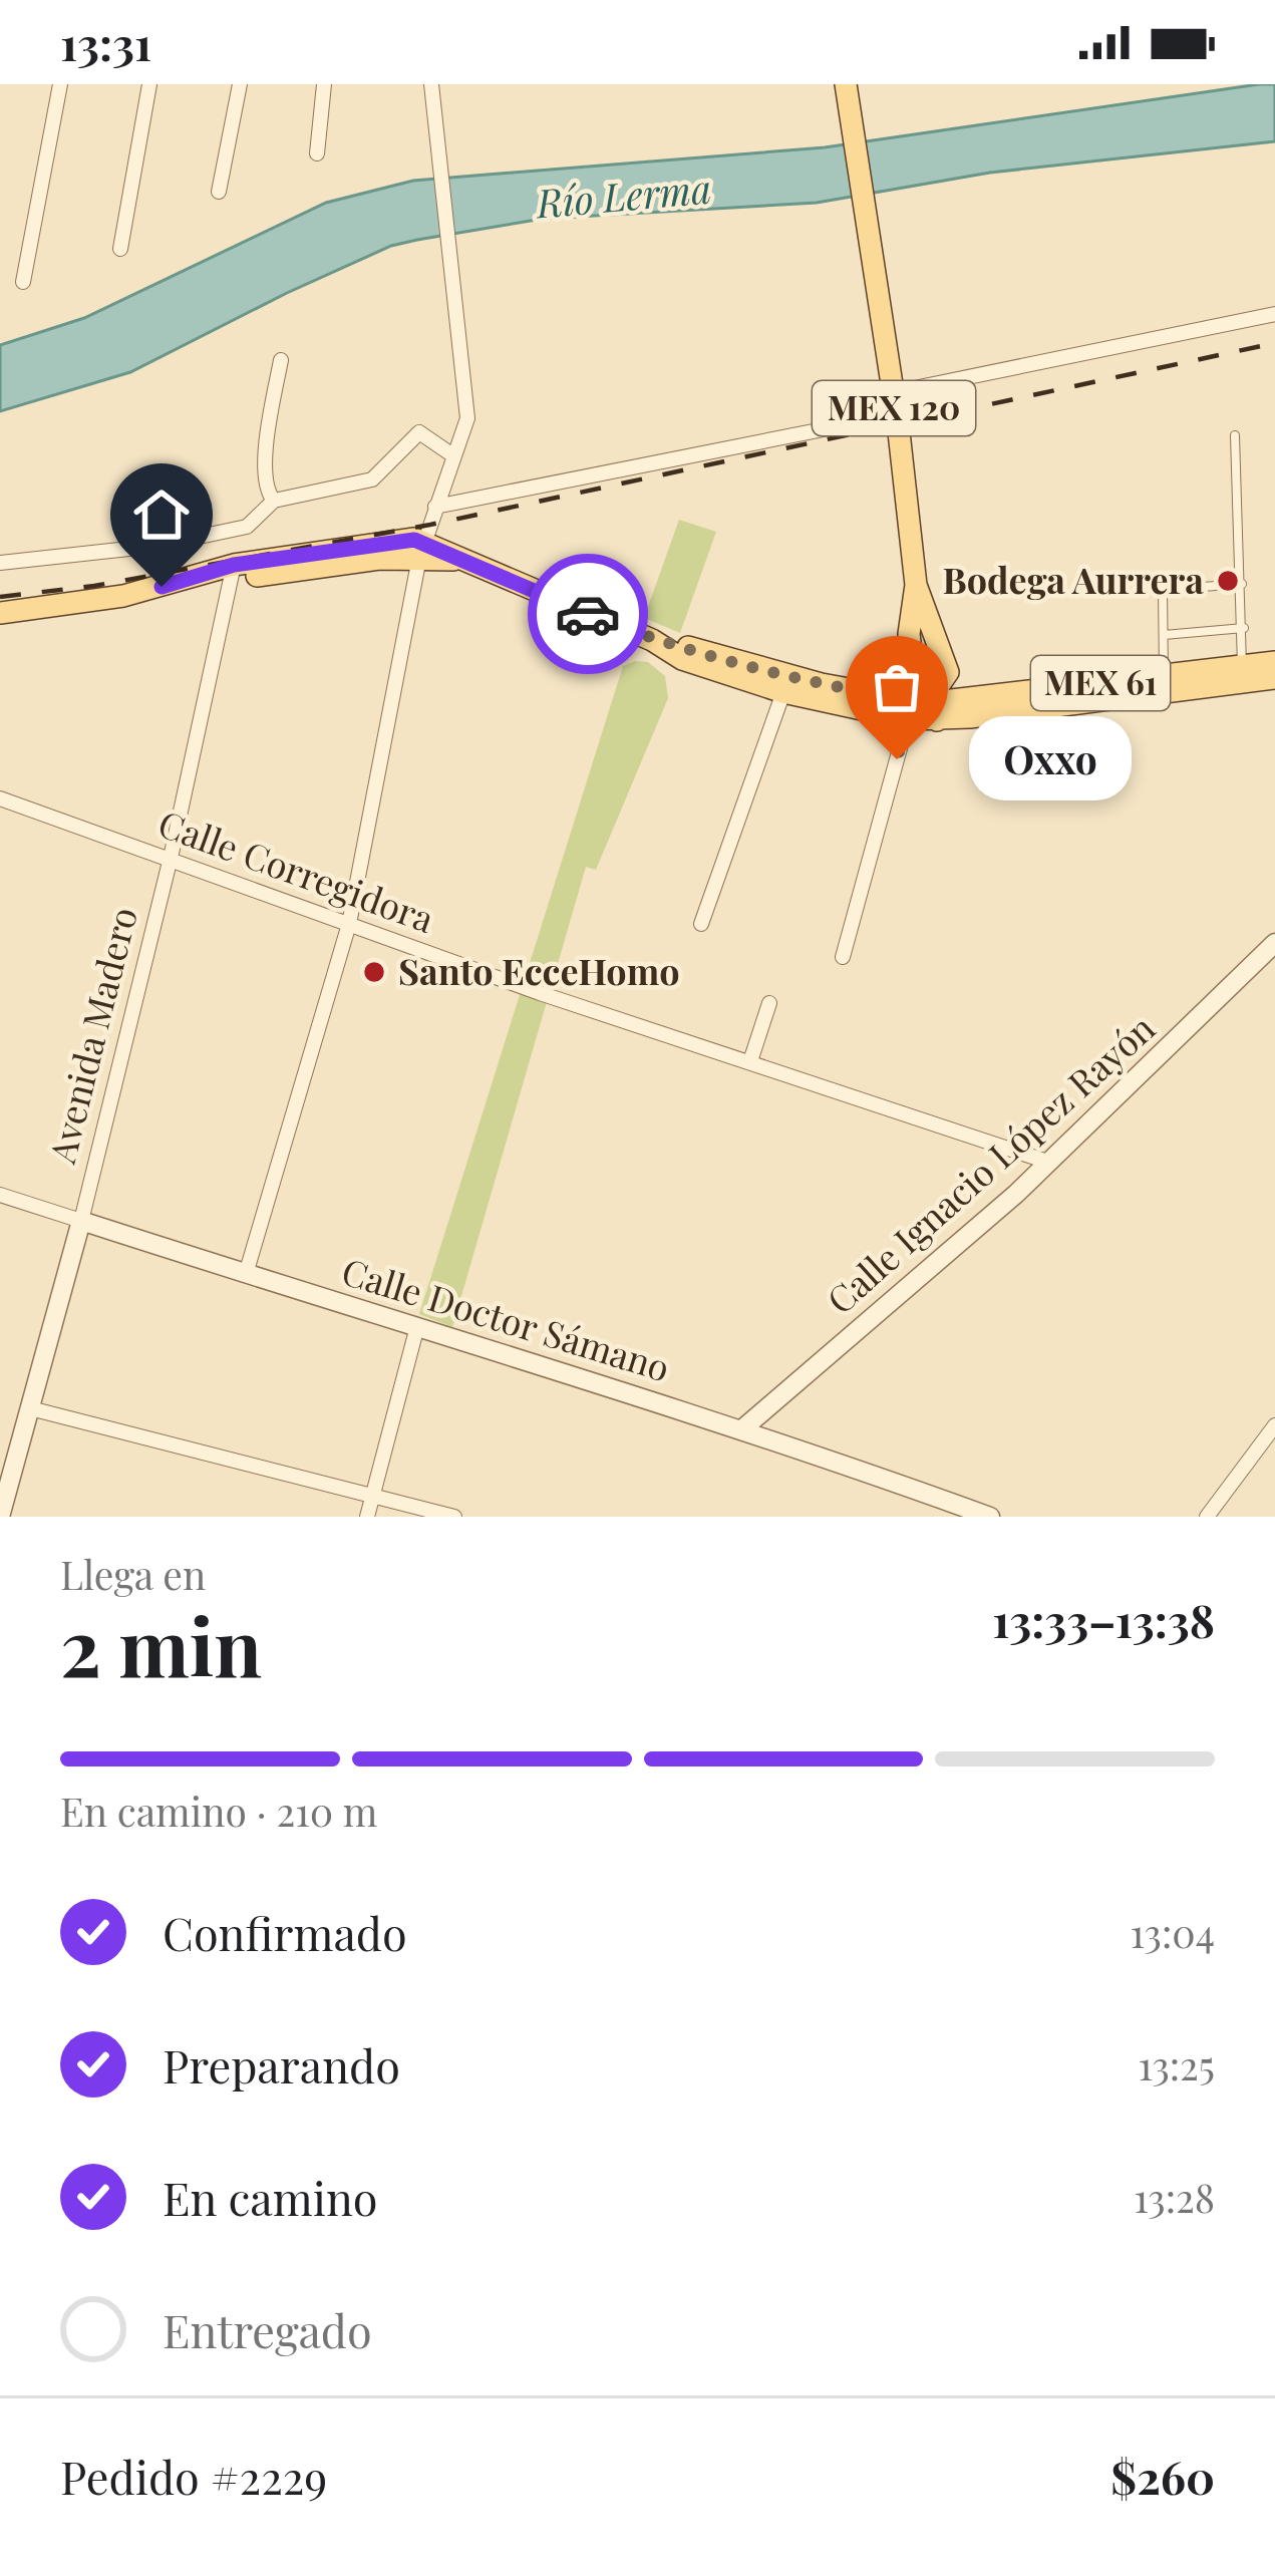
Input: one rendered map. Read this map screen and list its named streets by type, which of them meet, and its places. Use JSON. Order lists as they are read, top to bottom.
{
  "streets": {
    "main road": ["MEX 120", "MEX 61"],
    "street": [
      "Calle Corregidora",
      "Avenida Madero",
      "Calle Ignacio López Rayón",
      "Calle Doctor Sámano"
    ]
  },
  "crossings": [
    ["MEX 120", "MEX 61"],
    ["Calle Corregidora", "Avenida Madero"],
    ["Calle Corregidora", "Calle Ignacio López Rayón"],
    ["Avenida Madero", "Calle Doctor Sámano"],
    ["Calle Ignacio López Rayón", "Calle Doctor Sámano"]
  ],
  "water": ["Río Lerma"],
  "places": ["Bodega Aurrera", "Oxxo", "Santo EcceHomo"],
  "page": {
    "status": "13:31",
    "bubble": "Oxxo",
    "heading": ["2 min", "Llega en", "13:33–13:38"],
    "panel": ["Pedido #2229", "$260"],
    "bar": "En camino · 210 m",
    "list": [
      ["Confirmado", "13:04"],
      ["Preparando", "13:25"],
      ["En camino", "13:28"],
      "Entregado"
    ]
  }
}
